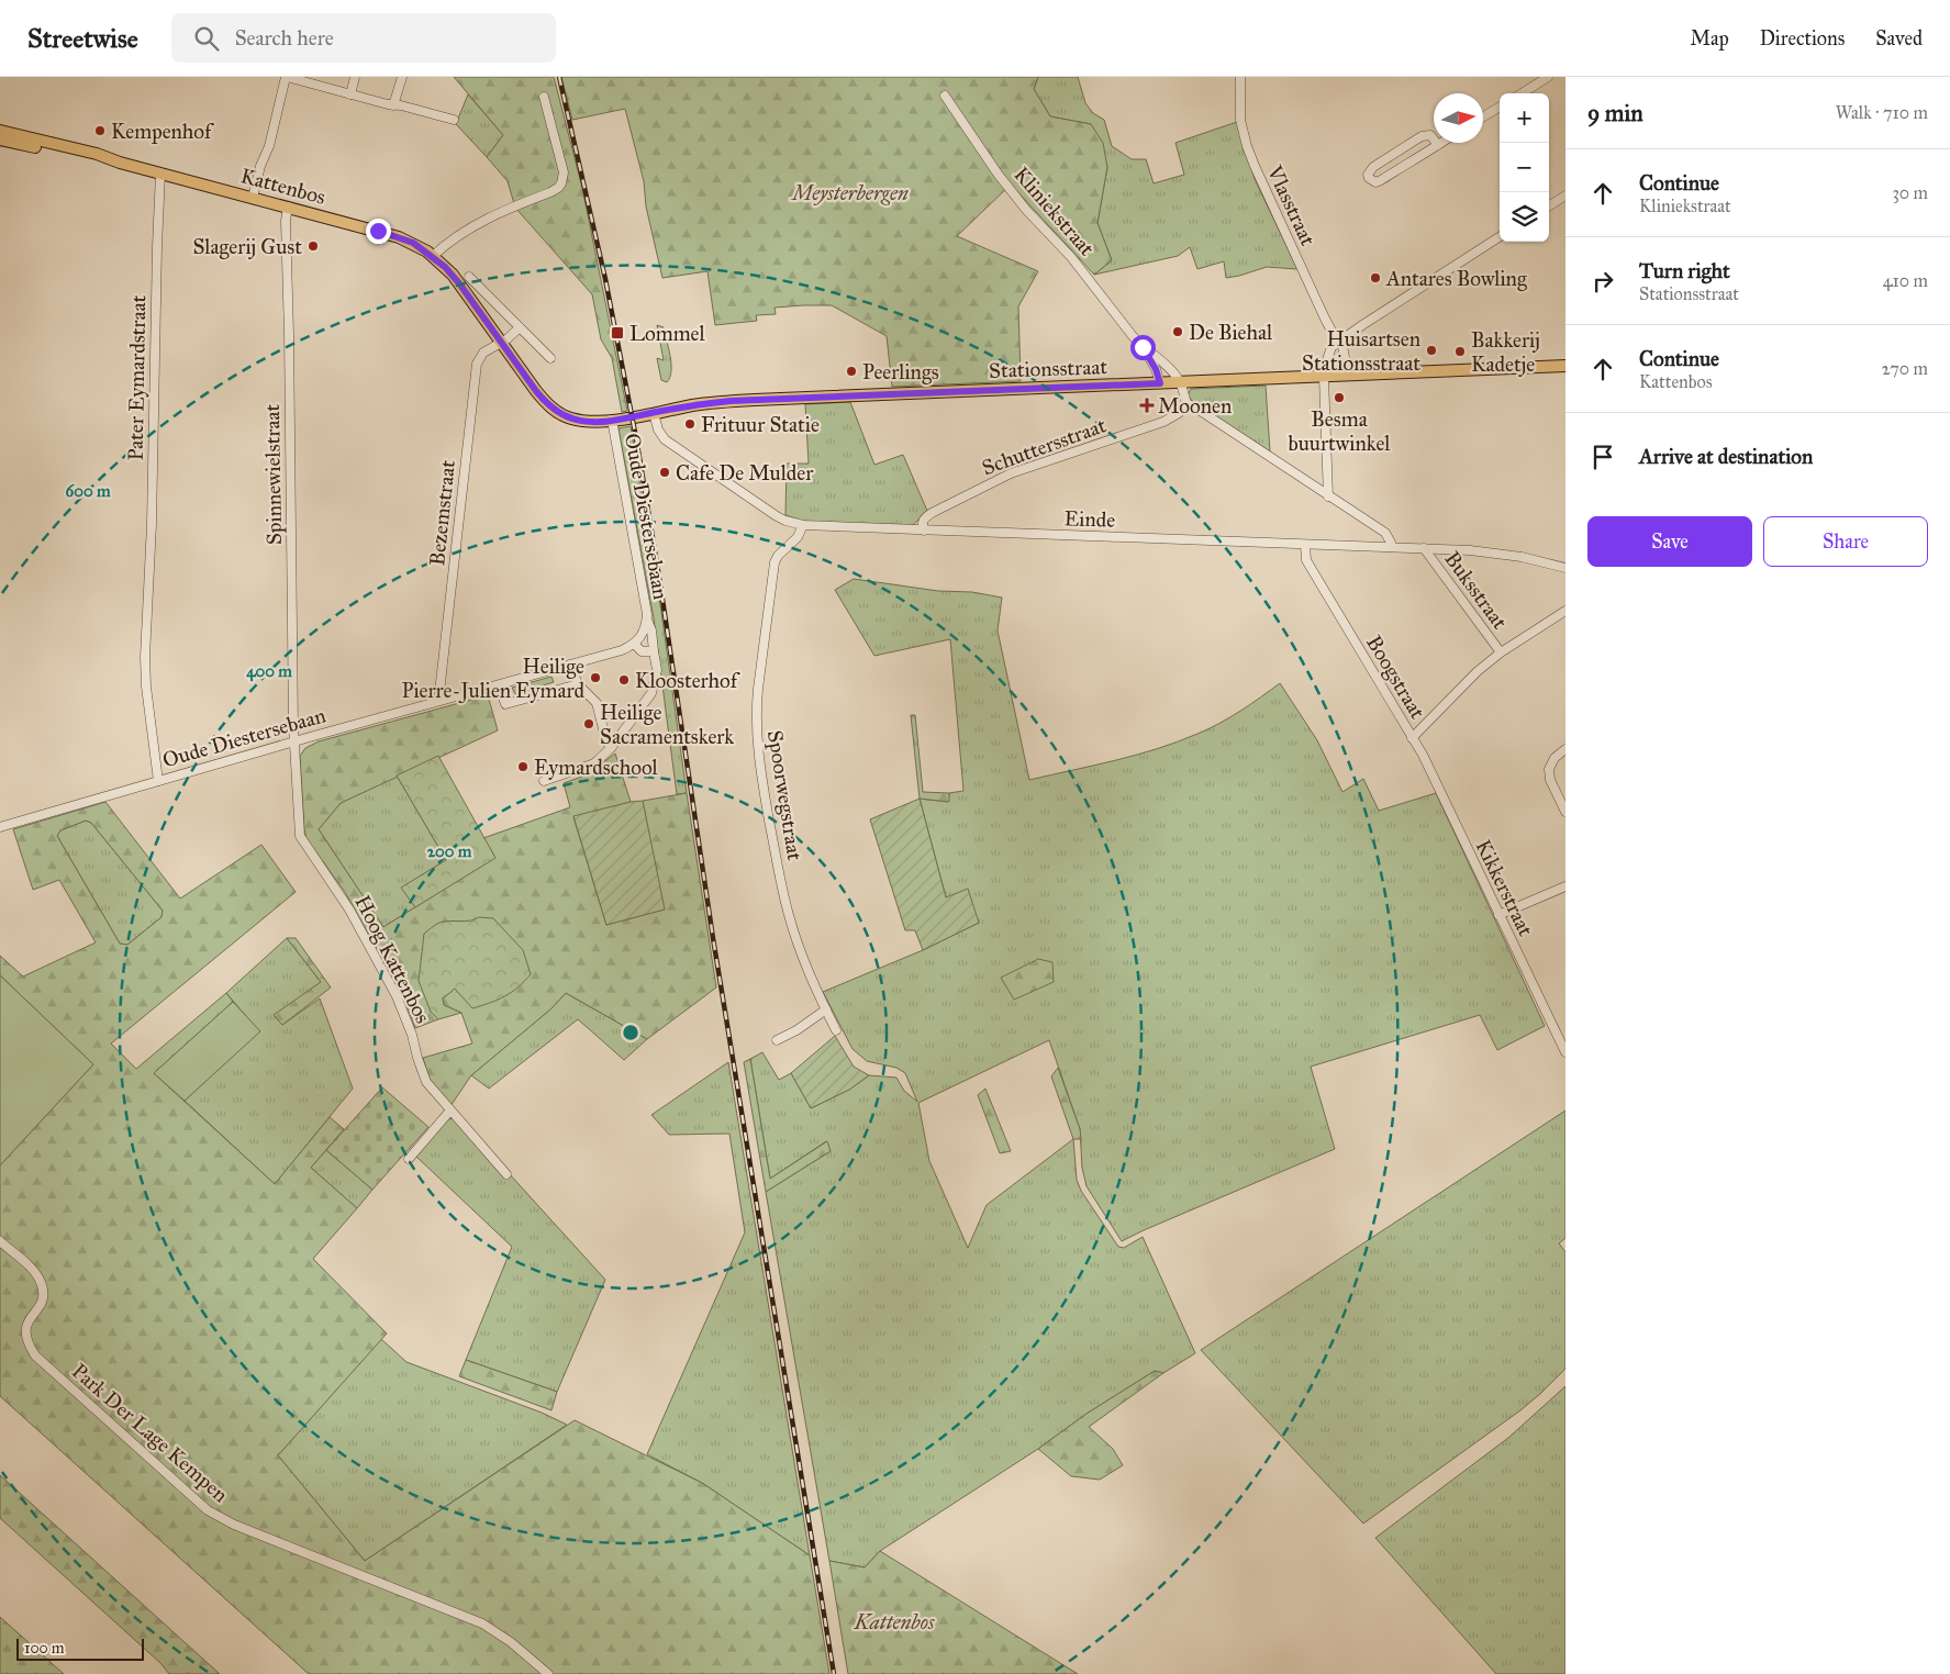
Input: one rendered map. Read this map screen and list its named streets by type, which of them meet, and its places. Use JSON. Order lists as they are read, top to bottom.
{
  "streets": {
    "main road": ["Kattenbos", "Stationsstraat"],
    "street": [
      "Vlasstraat",
      "Kliniekstraat",
      "Pater Eymardstraat",
      "Schuttersstraat",
      "Spinnewielstraat",
      "Bezemstraat",
      "Oude Diestersebaan",
      "Einde",
      "Buksstraat",
      "Boogstraat",
      "Spoorwegstraat",
      "Kikkerstraat",
      "Hoog Kattenbos",
      "Park Der Lage Kempen"
    ]
  },
  "crossings": [
    ["Kattenbos", "Stationsstraat"],
    ["Kattenbos", "Pater Eymardstraat"],
    ["Kattenbos", "Spinnewielstraat"],
    ["Kattenbos", "Bezemstraat"],
    ["Kattenbos", "Oude Diestersebaan"],
    ["Kliniekstraat", "Stationsstraat"],
    ["Stationsstraat", "Einde"],
    ["Pater Eymardstraat", "Oude Diestersebaan"],
    ["Schuttersstraat", "Einde"],
    ["Spinnewielstraat", "Oude Diestersebaan"],
    ["Spinnewielstraat", "Hoog Kattenbos"],
    ["Bezemstraat", "Oude Diestersebaan"],
    ["Oude Diestersebaan", "Hoog Kattenbos"],
    ["Einde", "Buksstraat"],
    ["Einde", "Boogstraat"],
    ["Einde", "Spoorwegstraat"],
    ["Buksstraat", "Boogstraat"],
    ["Boogstraat", "Kikkerstraat"]
  ],
  "parks": ["Meysterbergen", "Kattenbos"],
  "places": {
    "other": [
      "Kempenhof",
      "Slagerij Gust",
      "Antares Bowling",
      "De Biehal",
      "Huisartsen Stationsstraat",
      "Bakkerij Kadetje",
      "Peerlings",
      "Besma buurtwinkel",
      "Frituur Statie",
      "Cafe De Mulder",
      "Heilige Pierre-Julien Eymard",
      "Kloosterhof",
      "Heilige Sacramentskerk",
      "Eymardschool"
    ],
    "transit": ["Lommel"],
    "health": ["Moonen"]
  },
  "scale_bar": "100 m",
  "north": "right",
  "page": {
    "header": "Streetwise",
    "search": "Search here",
    "nav": ["Map", "Directions", "Saved"],
    "heading": ["9 min", "Walk · 710 m"],
    "map_buttons": ["+", "−"],
    "list": [
      ["Continue", "Kliniekstraat", "30 m"],
      ["Turn right", "Stationsstraat", "410 m"],
      ["Continue", "Kattenbos", "270 m"],
      "Arrive at destination"
    ],
    "buttons": ["Save", "Share"],
    "scale": "100 m"
  },
  "rings": ["600 m", "400 m", "200 m"]
}
